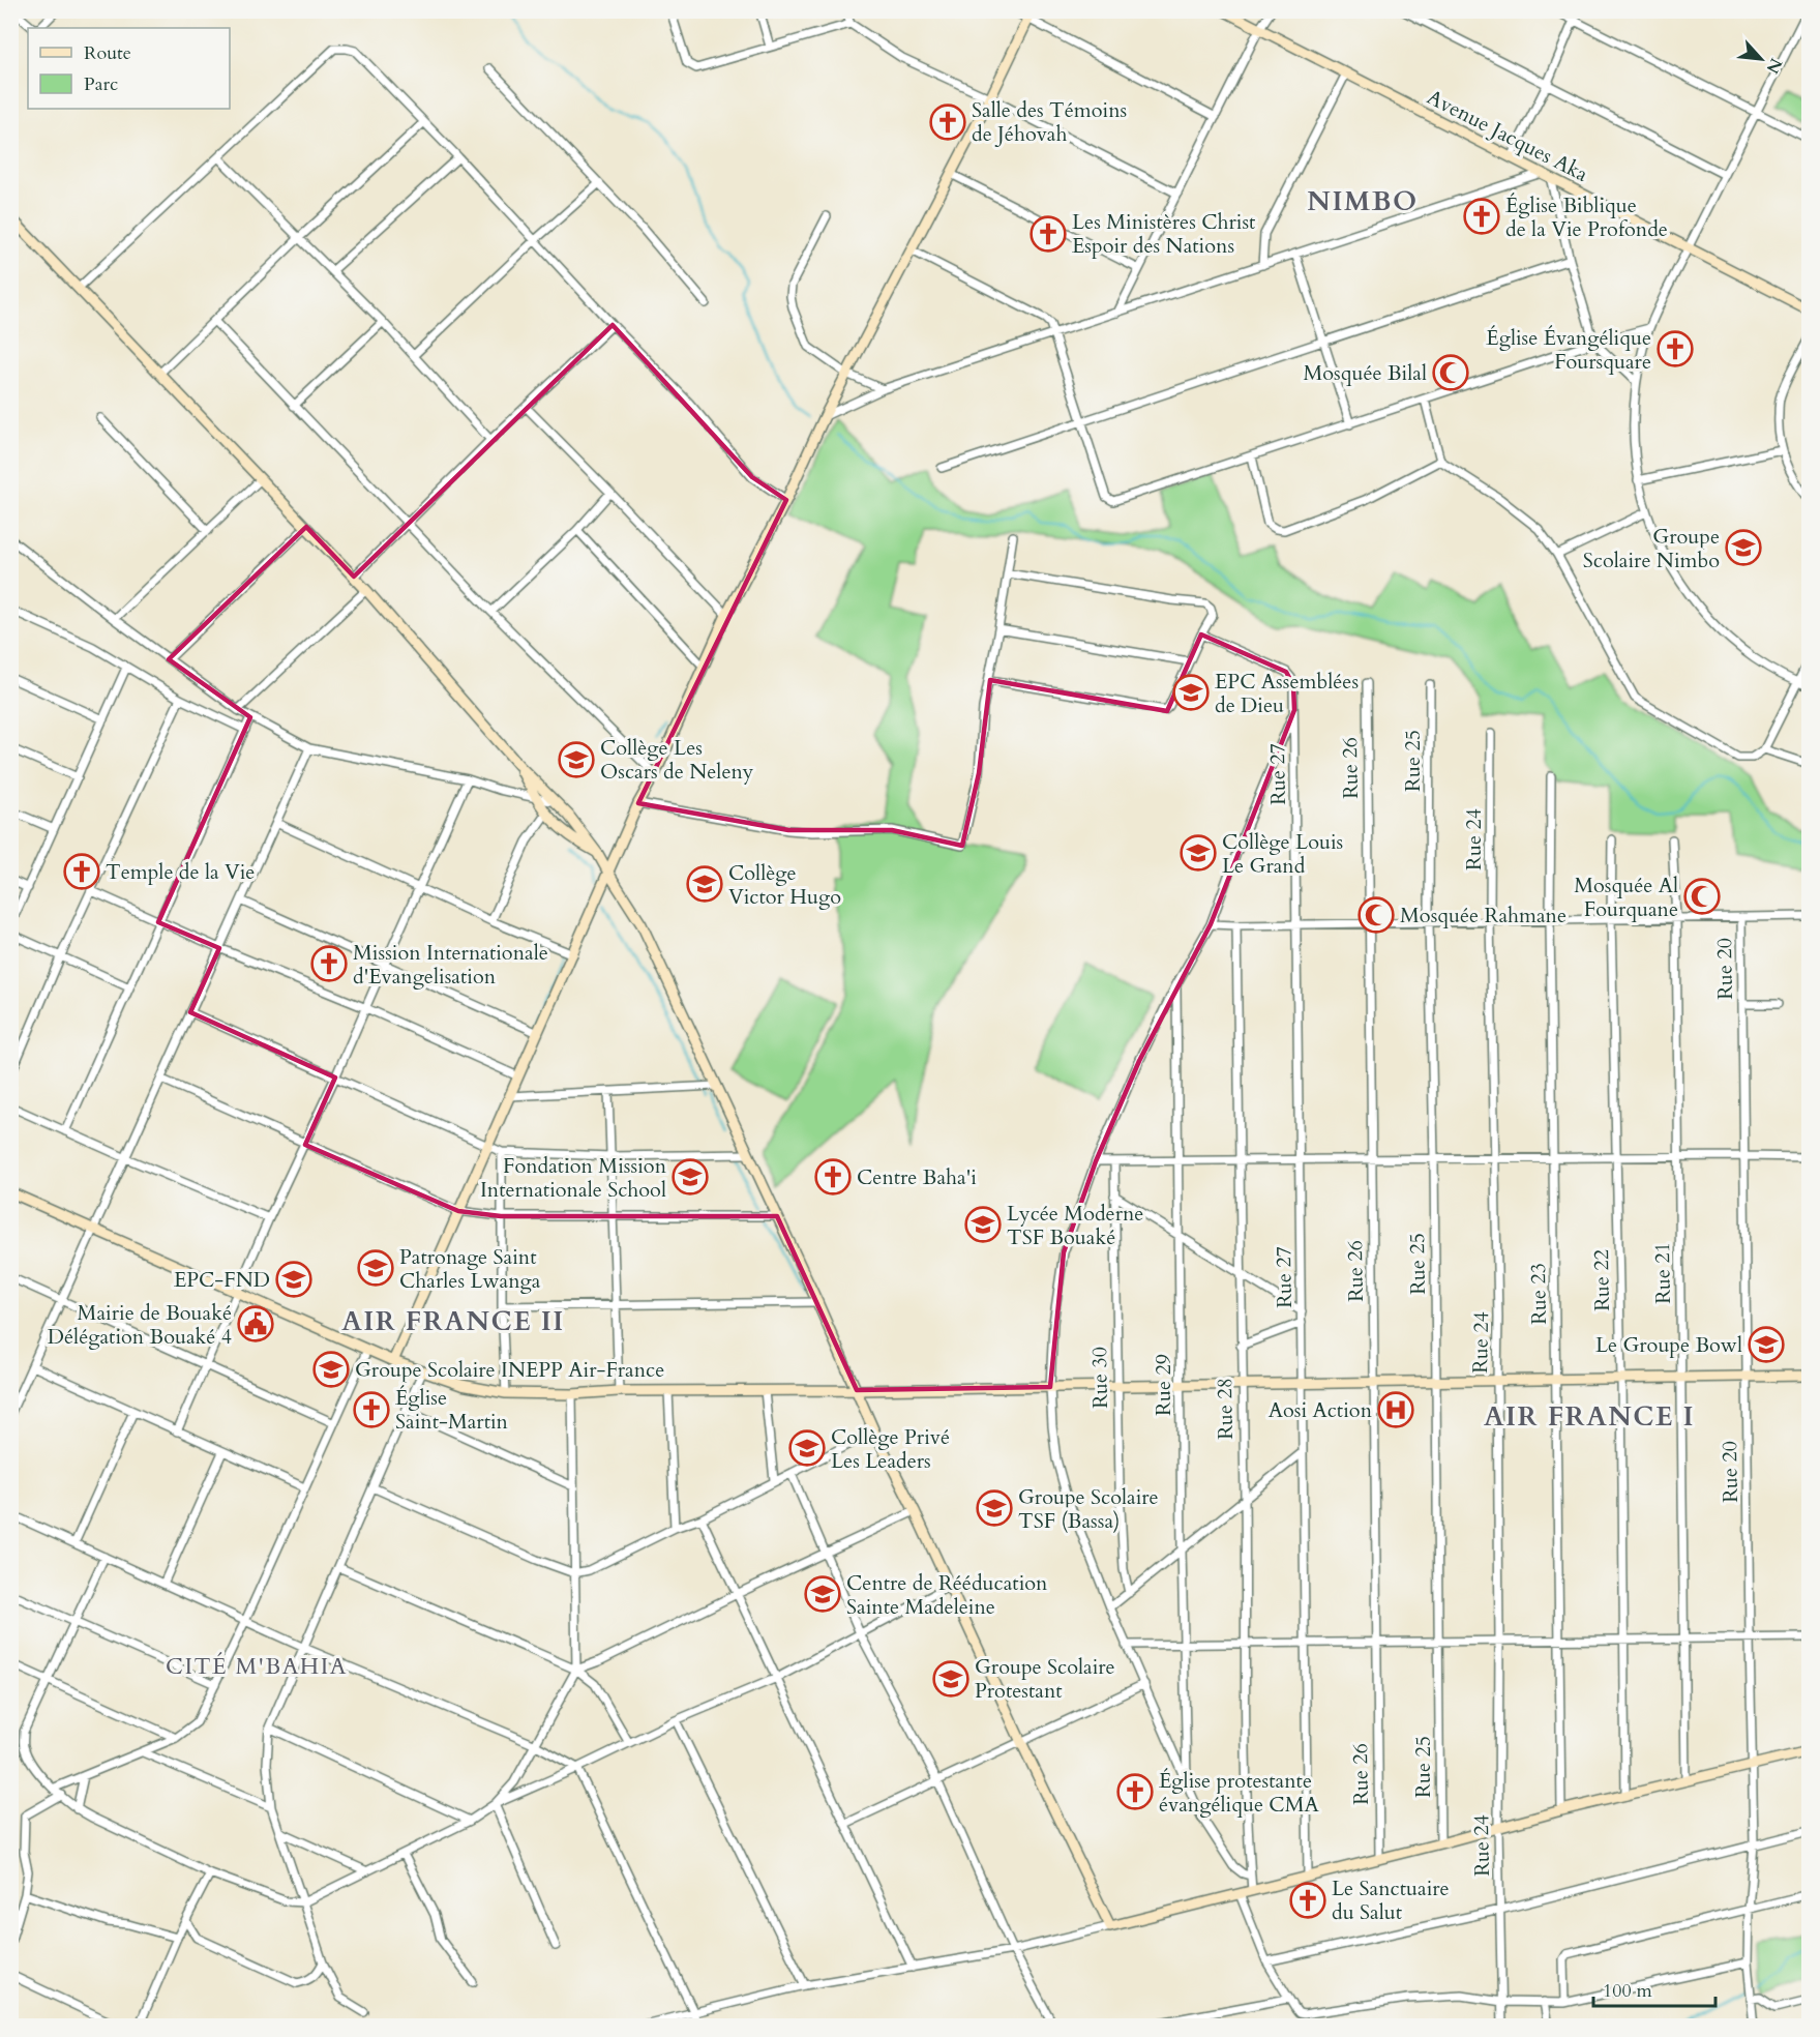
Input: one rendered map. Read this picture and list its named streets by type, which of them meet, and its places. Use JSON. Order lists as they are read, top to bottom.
{
  "streets": {
    "street": [
      "Avenue Jacques Aka",
      "Rue 25",
      "Rue 26",
      "Rue 27",
      "Rue 24",
      "Rue 20",
      "Rue 21",
      "Rue 22",
      "Rue 23",
      "Rue 30",
      "Rue 29",
      "Rue 28"
    ]
  },
  "districts": [
    "NIMBO",
    "AIR FRANCE II",
    "AIR FRANCE I",
    "CITÉ M'BAHIA"
  ],
  "places": {
    "church": [
      "Salle des Témoins de Jéhovah",
      "Église Biblique de la Vie Profonde",
      "Les Ministères Christ Espoir des Nations",
      "Église Évangélique Foursquare",
      "Temple de la Vie",
      "Mission Internationale d'Evangelisation",
      "Centre Baha'i",
      "Église Saint-Martin",
      "Église protestante évangélique CMA",
      "Le Sanctuaire du Salut"
    ],
    "mosque": ["Mosquée Bilal", "Mosquée Al Fourquane", "Mosquée Rahmane"],
    "school or university": [
      "Groupe Scolaire Nimbo",
      "EPC Assemblées de Dieu",
      "Collège Les Oscars de Neleny",
      "Collège Louis Le Grand",
      "Collège Victor Hugo",
      "Fondation Mission Internationale School",
      "Lycée Moderne TSF Bouaké",
      "Patronage Saint Charles Lwanga",
      "EPC-FND",
      "Le Groupe Bowl",
      "Groupe Scolaire INEPP Air-France",
      "Collège Privé Les Leaders",
      "Groupe Scolaire TSF (Bassa)",
      "Centre de Rééducation Sainte Madeleine",
      "Groupe Scolaire Protestant"
    ],
    "public building": ["Mairie de Bouaké Délégation Bouaké 4"],
    "hospital": ["Aosi Action"]
  },
  "legend": ["Route", "Parc"],
  "scale_bar": "100 m",
  "north": "bottom right"
}
